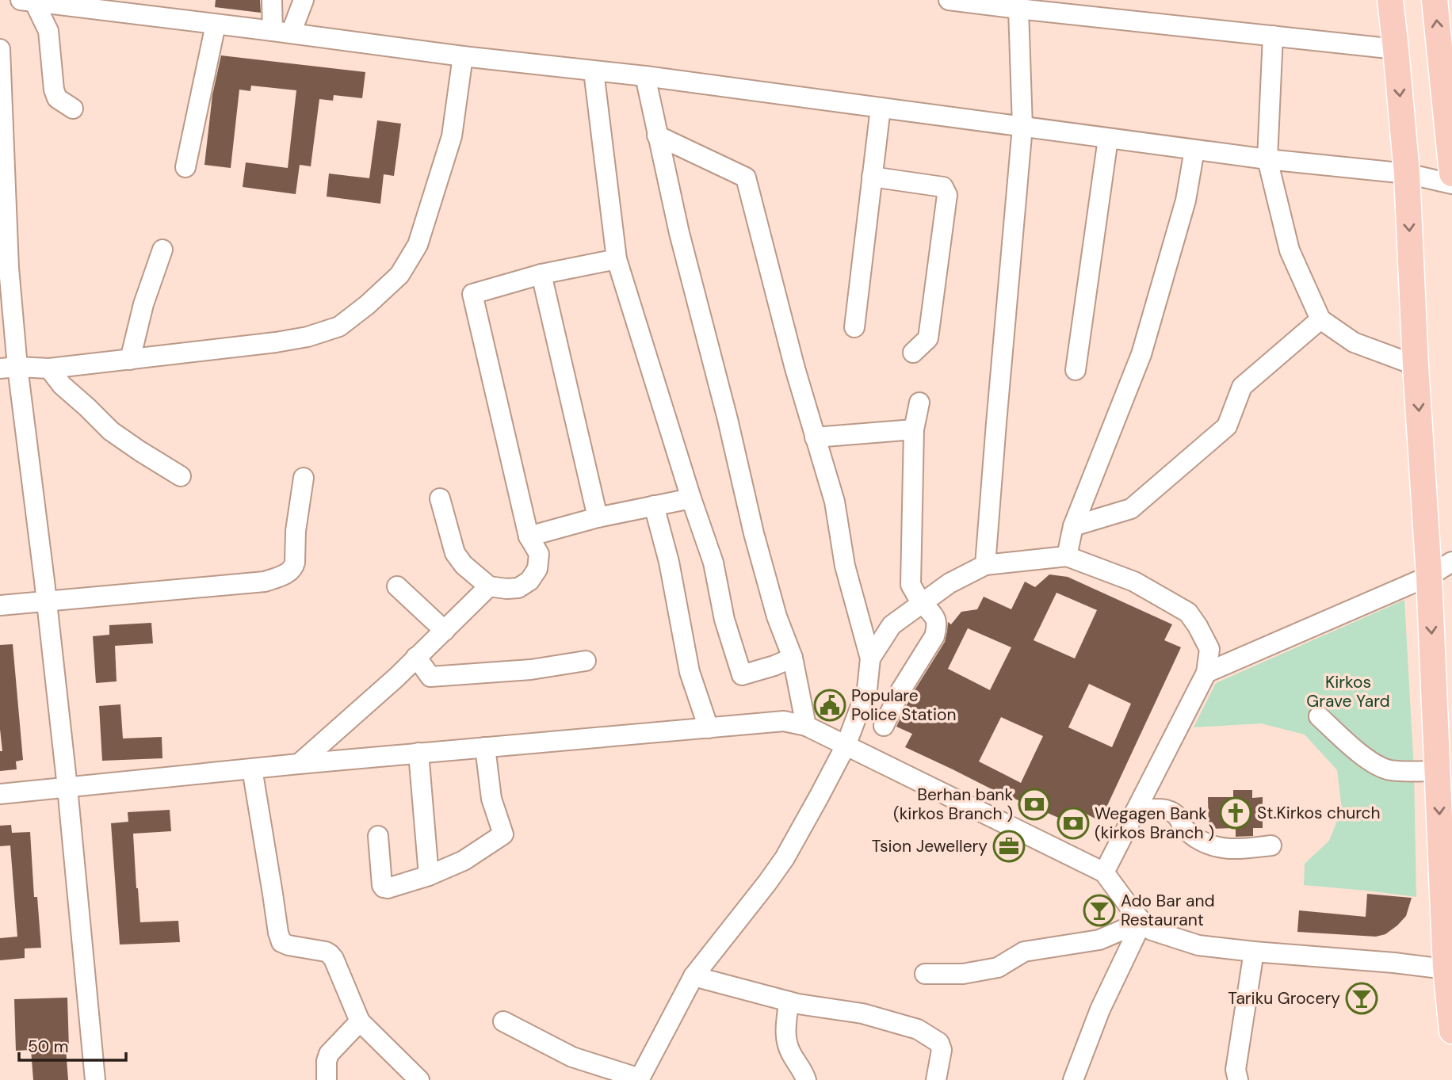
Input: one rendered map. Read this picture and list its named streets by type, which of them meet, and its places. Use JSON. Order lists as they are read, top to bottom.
{
  "parks": ["Kirkos Grave Yard"],
  "places": {
    "public building": ["Populare Police Station"],
    "bank": ["Berhan bank (kirkos Branch )", "Wegagen Bank (kirkos Branch )"],
    "church": ["St.Kirkos church"],
    "office": ["Tsion Jewellery"],
    "bar": ["Ado Bar and Restaurant", "Tariku Grocery"]
  },
  "scale_bar": "50 m"
}
